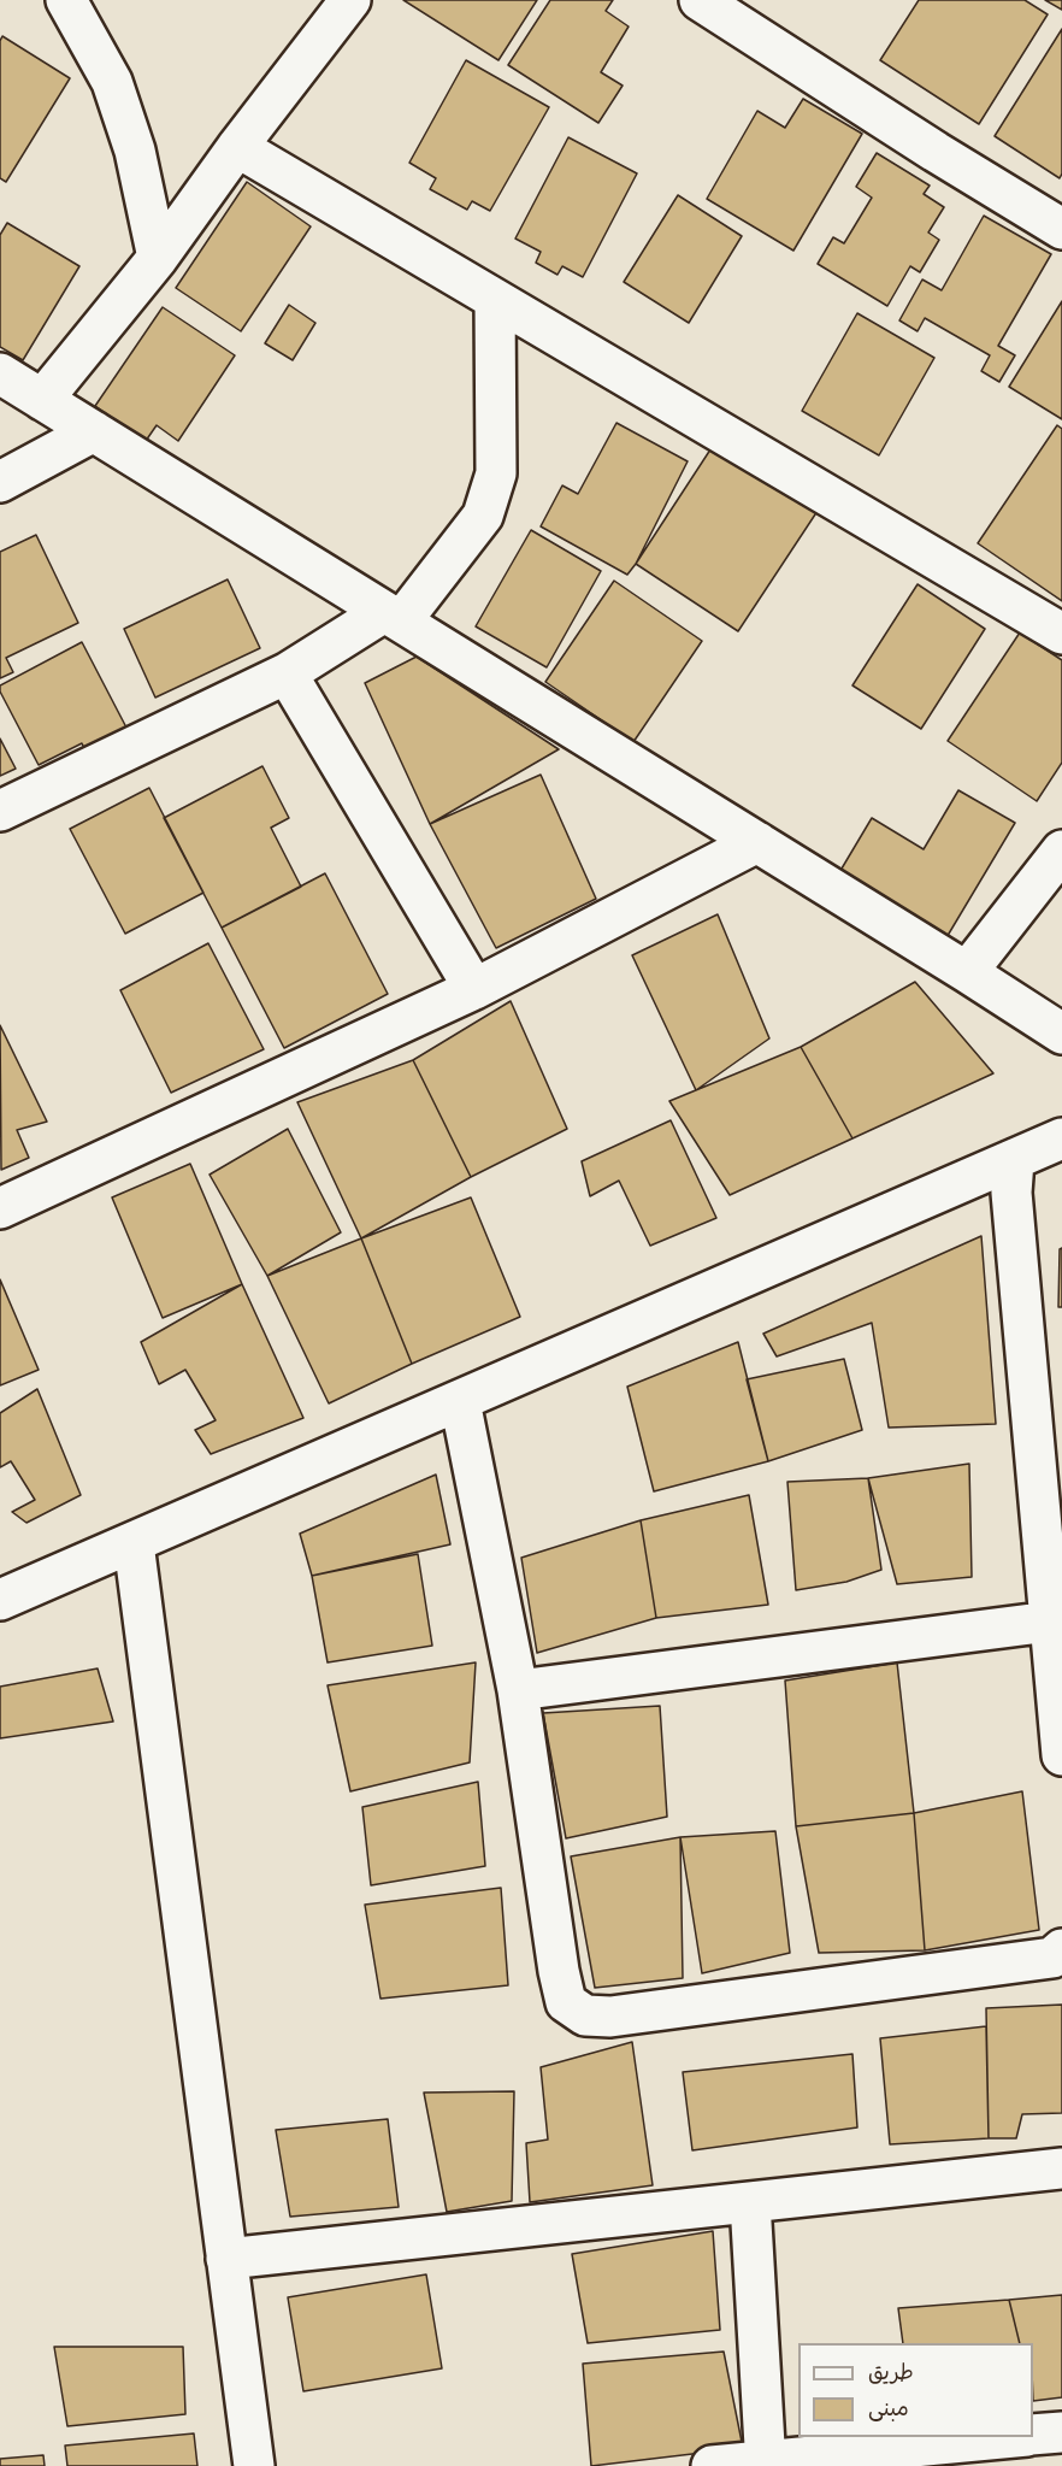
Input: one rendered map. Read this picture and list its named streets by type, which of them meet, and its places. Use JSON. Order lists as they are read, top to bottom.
{
  "legend": ["طريق", "مبنى"]
}
